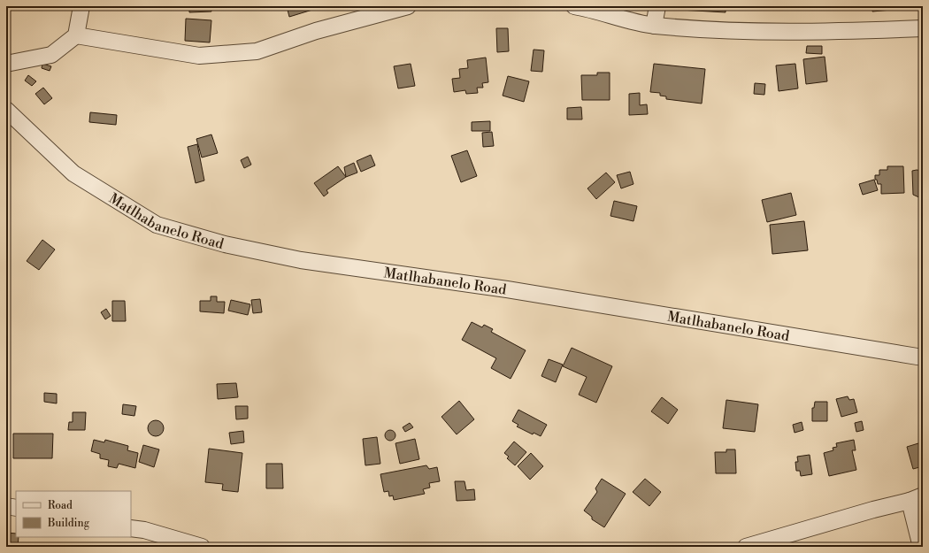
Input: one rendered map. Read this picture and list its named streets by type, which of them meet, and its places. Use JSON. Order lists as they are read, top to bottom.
{
  "streets": {
    "street": ["Matlhabanelo Road"]
  },
  "legend": ["Road", "Building"]
}
